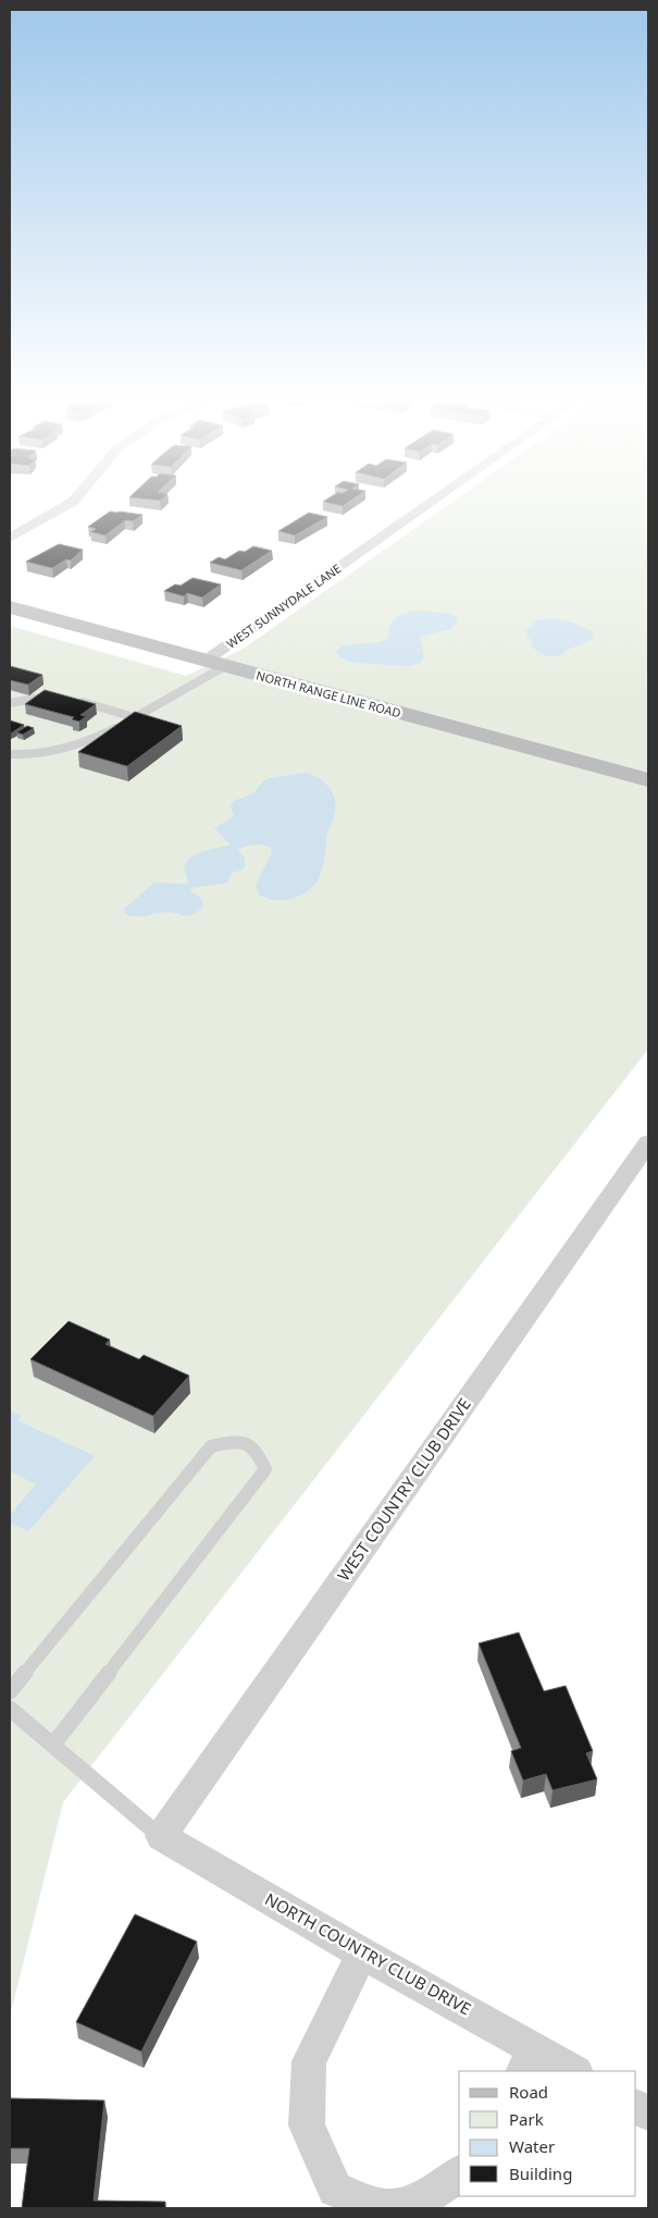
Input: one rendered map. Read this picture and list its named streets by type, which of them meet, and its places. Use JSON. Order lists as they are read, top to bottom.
{
  "streets": {
    "street": [
      "WEST SUNNYDALE LANE",
      "NORTH RANGE LINE ROAD",
      "WEST COUNTRY CLUB DRIVE",
      "NORTH COUNTRY CLUB DRIVE"
    ]
  },
  "crossings": [
    ["WEST SUNNYDALE LANE", "NORTH RANGE LINE ROAD"],
    ["WEST COUNTRY CLUB DRIVE", "NORTH COUNTRY CLUB DRIVE"]
  ],
  "legend": [
    "Road",
    "Park",
    "Water",
    "Building"
  ]
}
